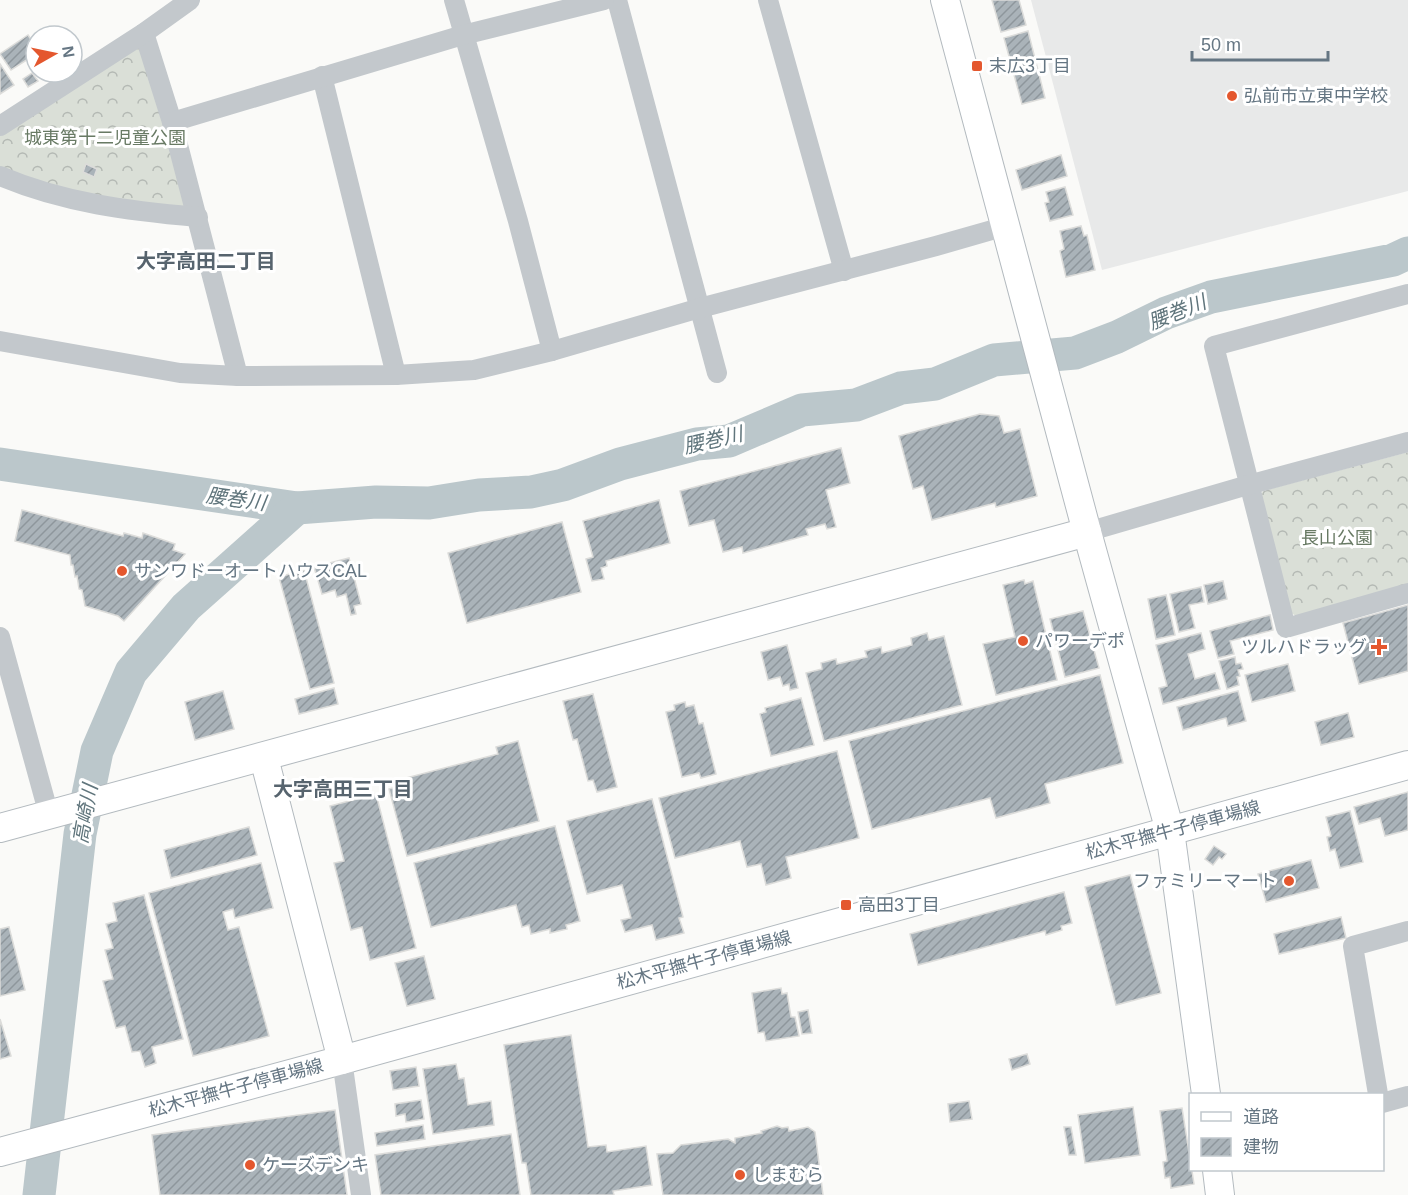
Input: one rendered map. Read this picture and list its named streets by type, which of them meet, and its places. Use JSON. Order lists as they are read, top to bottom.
{
  "streets": {
    "street": ["松木平撫牛子停車場線"]
  },
  "districts": ["大字高田二丁目", "大字高田三丁目"],
  "water": ["腰巻川", "高崎川"],
  "parks": ["城東第十二児童公園", "長山公園"],
  "places": {
    "transit": ["末広3丁目", "高田3丁目"],
    "other": [
      "弘前市立東中学校",
      "サンワドーオートハウスCAL",
      "パワーデポ",
      "ファミリーマート",
      "ケーズデンキ",
      "しまむら"
    ],
    "health": ["ツルハドラッグ"]
  },
  "legend": ["道路", "建物"],
  "scale_bar": "50 m",
  "north": "right"
}
